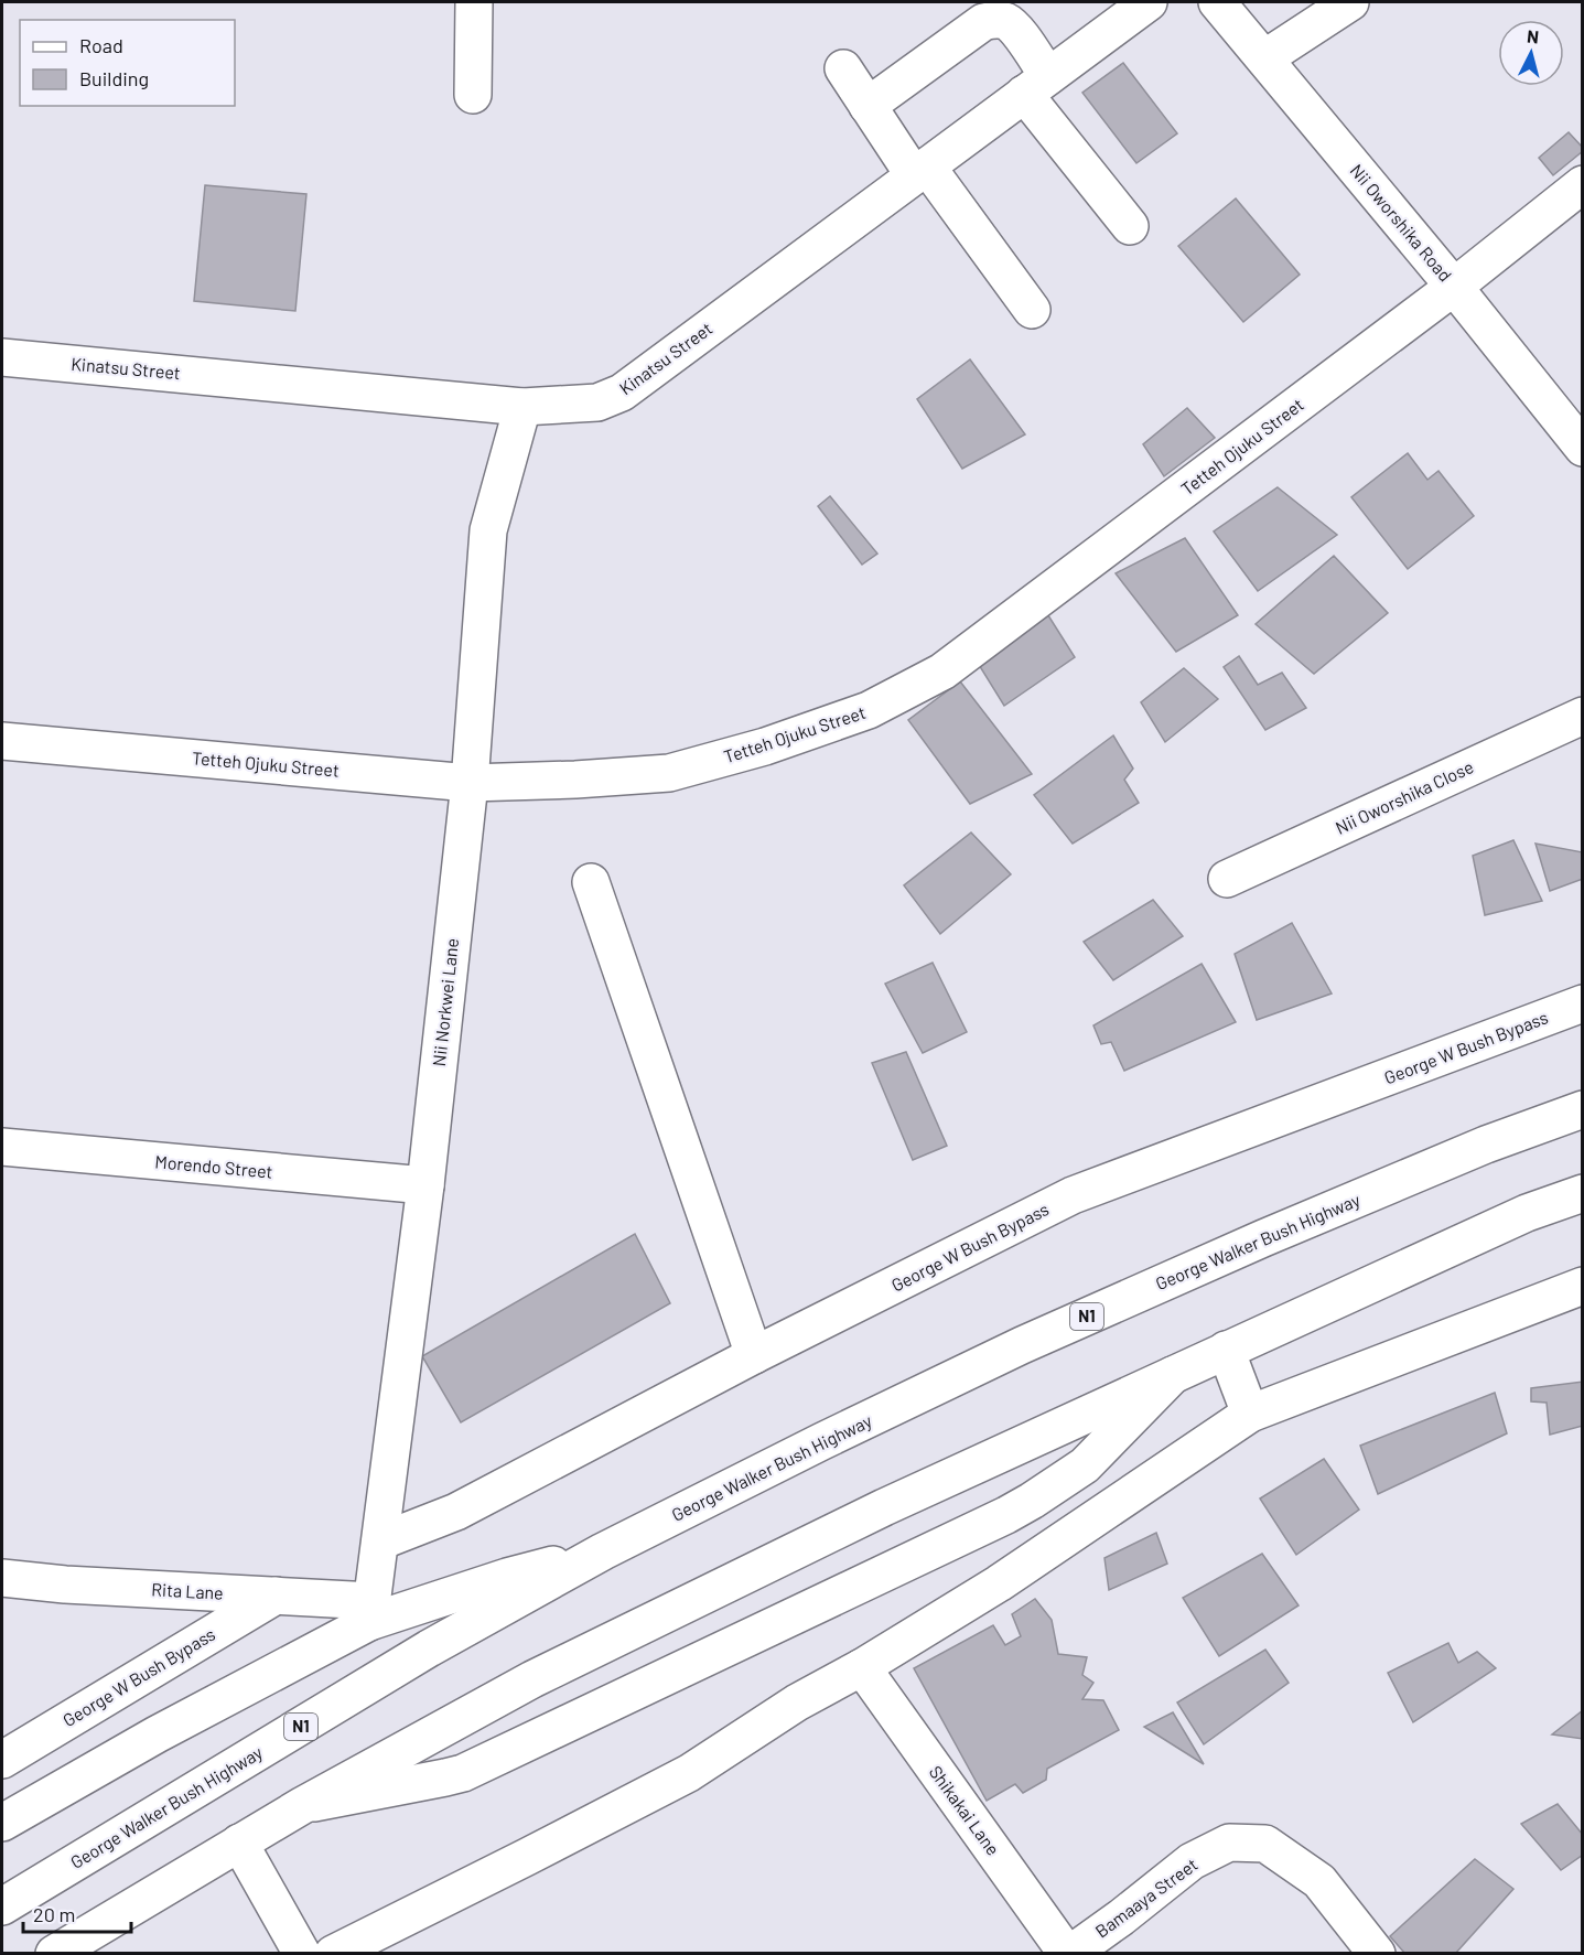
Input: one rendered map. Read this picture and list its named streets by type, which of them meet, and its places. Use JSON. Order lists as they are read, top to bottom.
{
  "streets": {
    "main road": [
      "Nii Oworshika Road",
      "Kinatsu Street",
      "Tetteh Ojuku Street",
      "Nii Oworshika Close",
      "Nii Norkwei Lane",
      "George W Bush Bypass",
      "Morendo Street",
      "George Walker Bush Highway",
      "N1",
      "Rita Lane",
      "Shikakai Lane",
      "Bamaaya Street"
    ]
  },
  "crossings": [
    ["Nii Oworshika Road", "Tetteh Ojuku Street"],
    ["Kinatsu Street", "Nii Norkwei Lane"],
    ["Tetteh Ojuku Street", "Nii Norkwei Lane"],
    ["Nii Norkwei Lane", "George W Bush Bypass"],
    ["Nii Norkwei Lane", "Morendo Street"],
    ["Nii Norkwei Lane", "Rita Lane"],
    ["George W Bush Bypass", "Rita Lane"],
    ["Shikakai Lane", "Bamaaya Street"]
  ],
  "legend": ["Road", "Building"],
  "scale_bar": "20 m",
  "north": "top"
}
